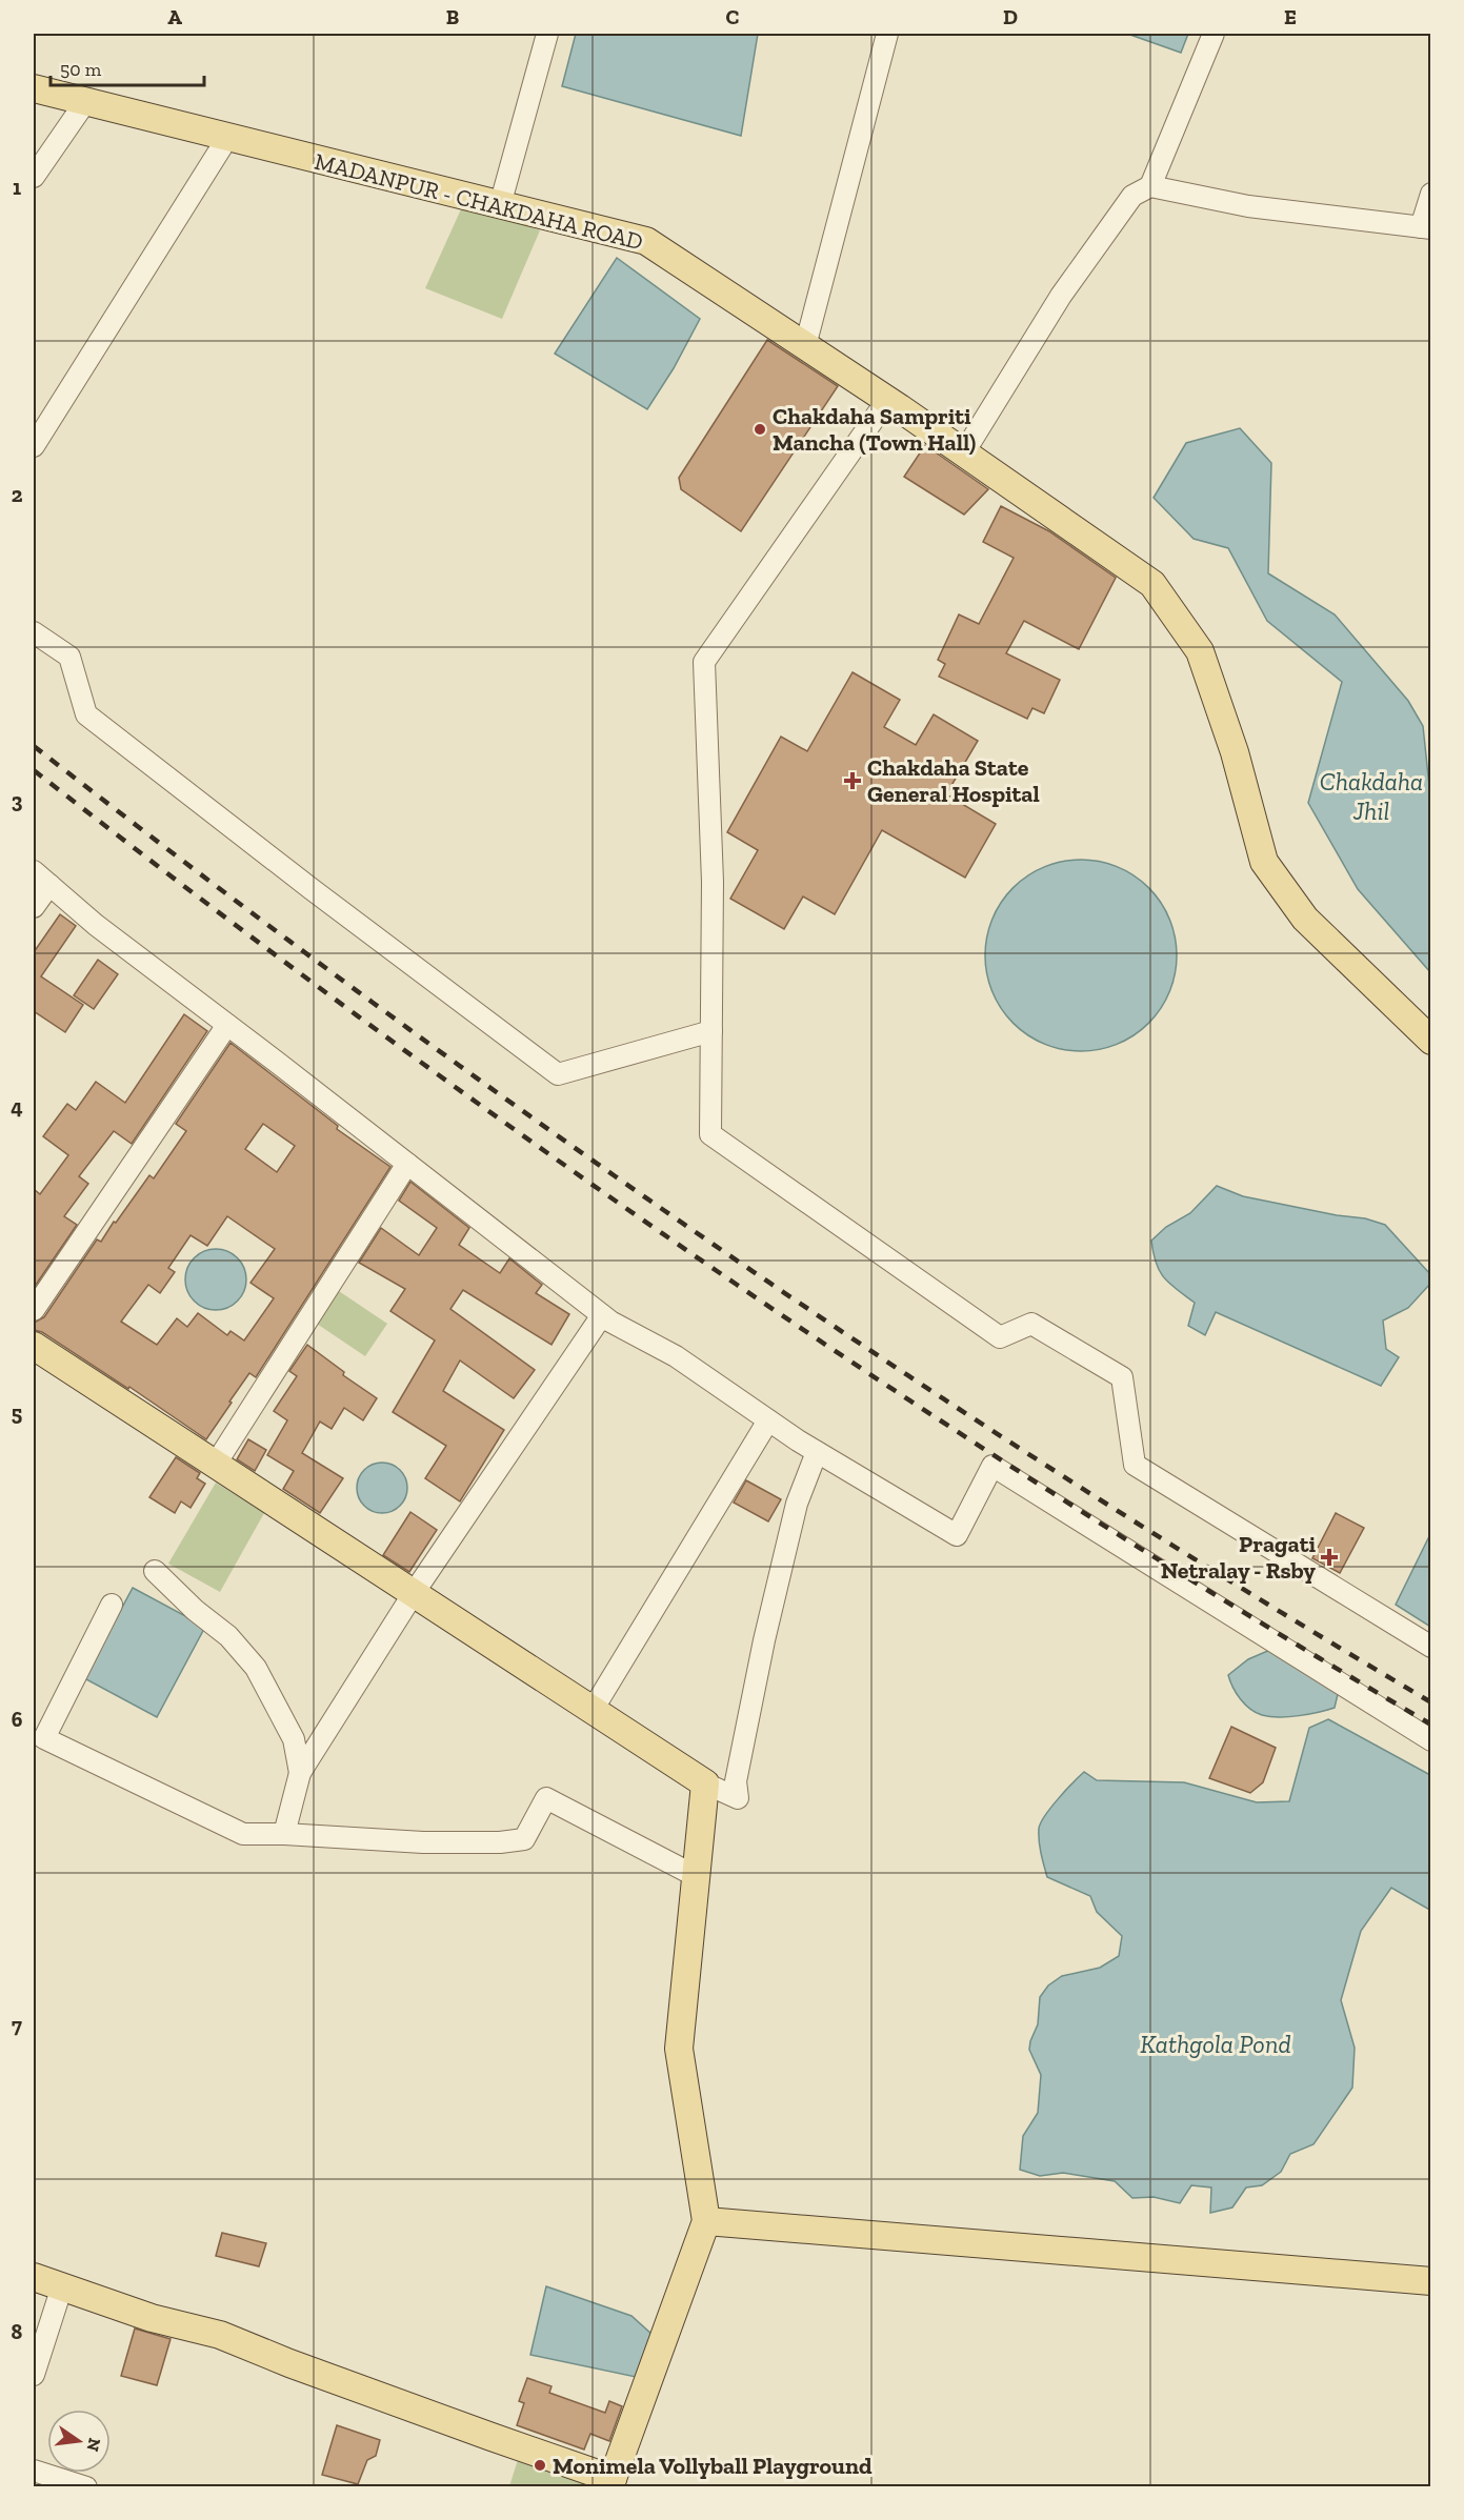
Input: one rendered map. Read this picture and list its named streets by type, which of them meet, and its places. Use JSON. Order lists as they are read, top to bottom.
{
  "streets": {
    "main road": ["MADANPUR - CHAKDAHA ROAD"]
  },
  "water": ["Chakdaha Jhil", "Kathgola Pond"],
  "places": {
    "other": ["Chakdaha Sampriti Mancha (Town Hall)", "Monimela Vollyball Playground"],
    "health": ["Chakdaha State General Hospital", "Pragati Netralay - Rsby"]
  },
  "scale_bar": "50 m",
  "north": "right",
  "grid": {
    "columns": [
      "A",
      "B",
      "C",
      "D",
      "E"
    ],
    "rows": [
      "1",
      "2",
      "3",
      "4",
      "5",
      "6",
      "7",
      "8"
    ]
  }
}
